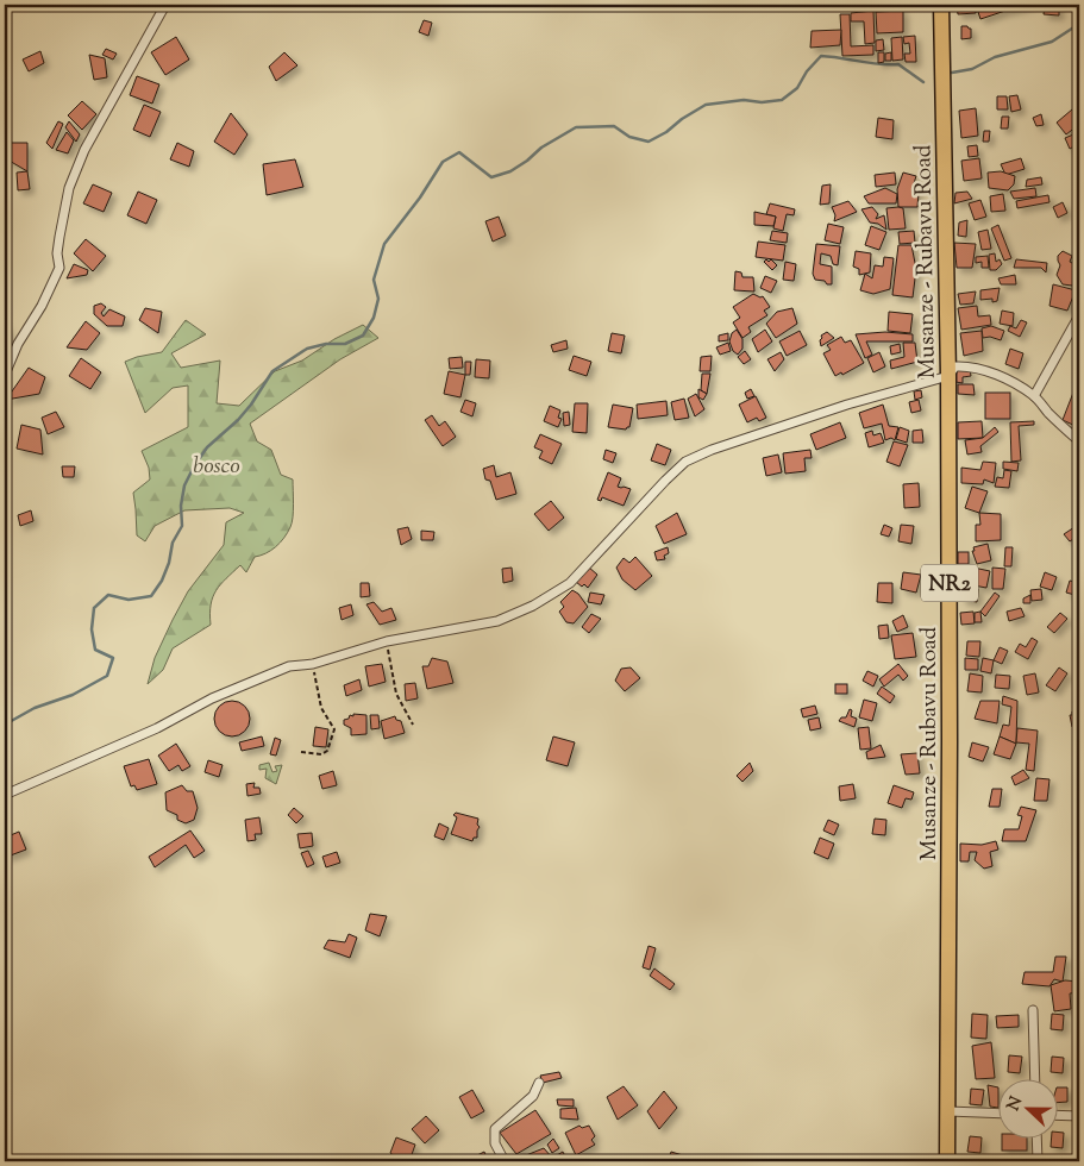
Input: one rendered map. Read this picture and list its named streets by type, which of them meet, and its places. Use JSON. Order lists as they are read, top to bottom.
{
  "streets": {
    "highway": ["Musanze - Rubavu Road", "NR2"]
  },
  "parks": ["bosco"],
  "north": "left"
}
